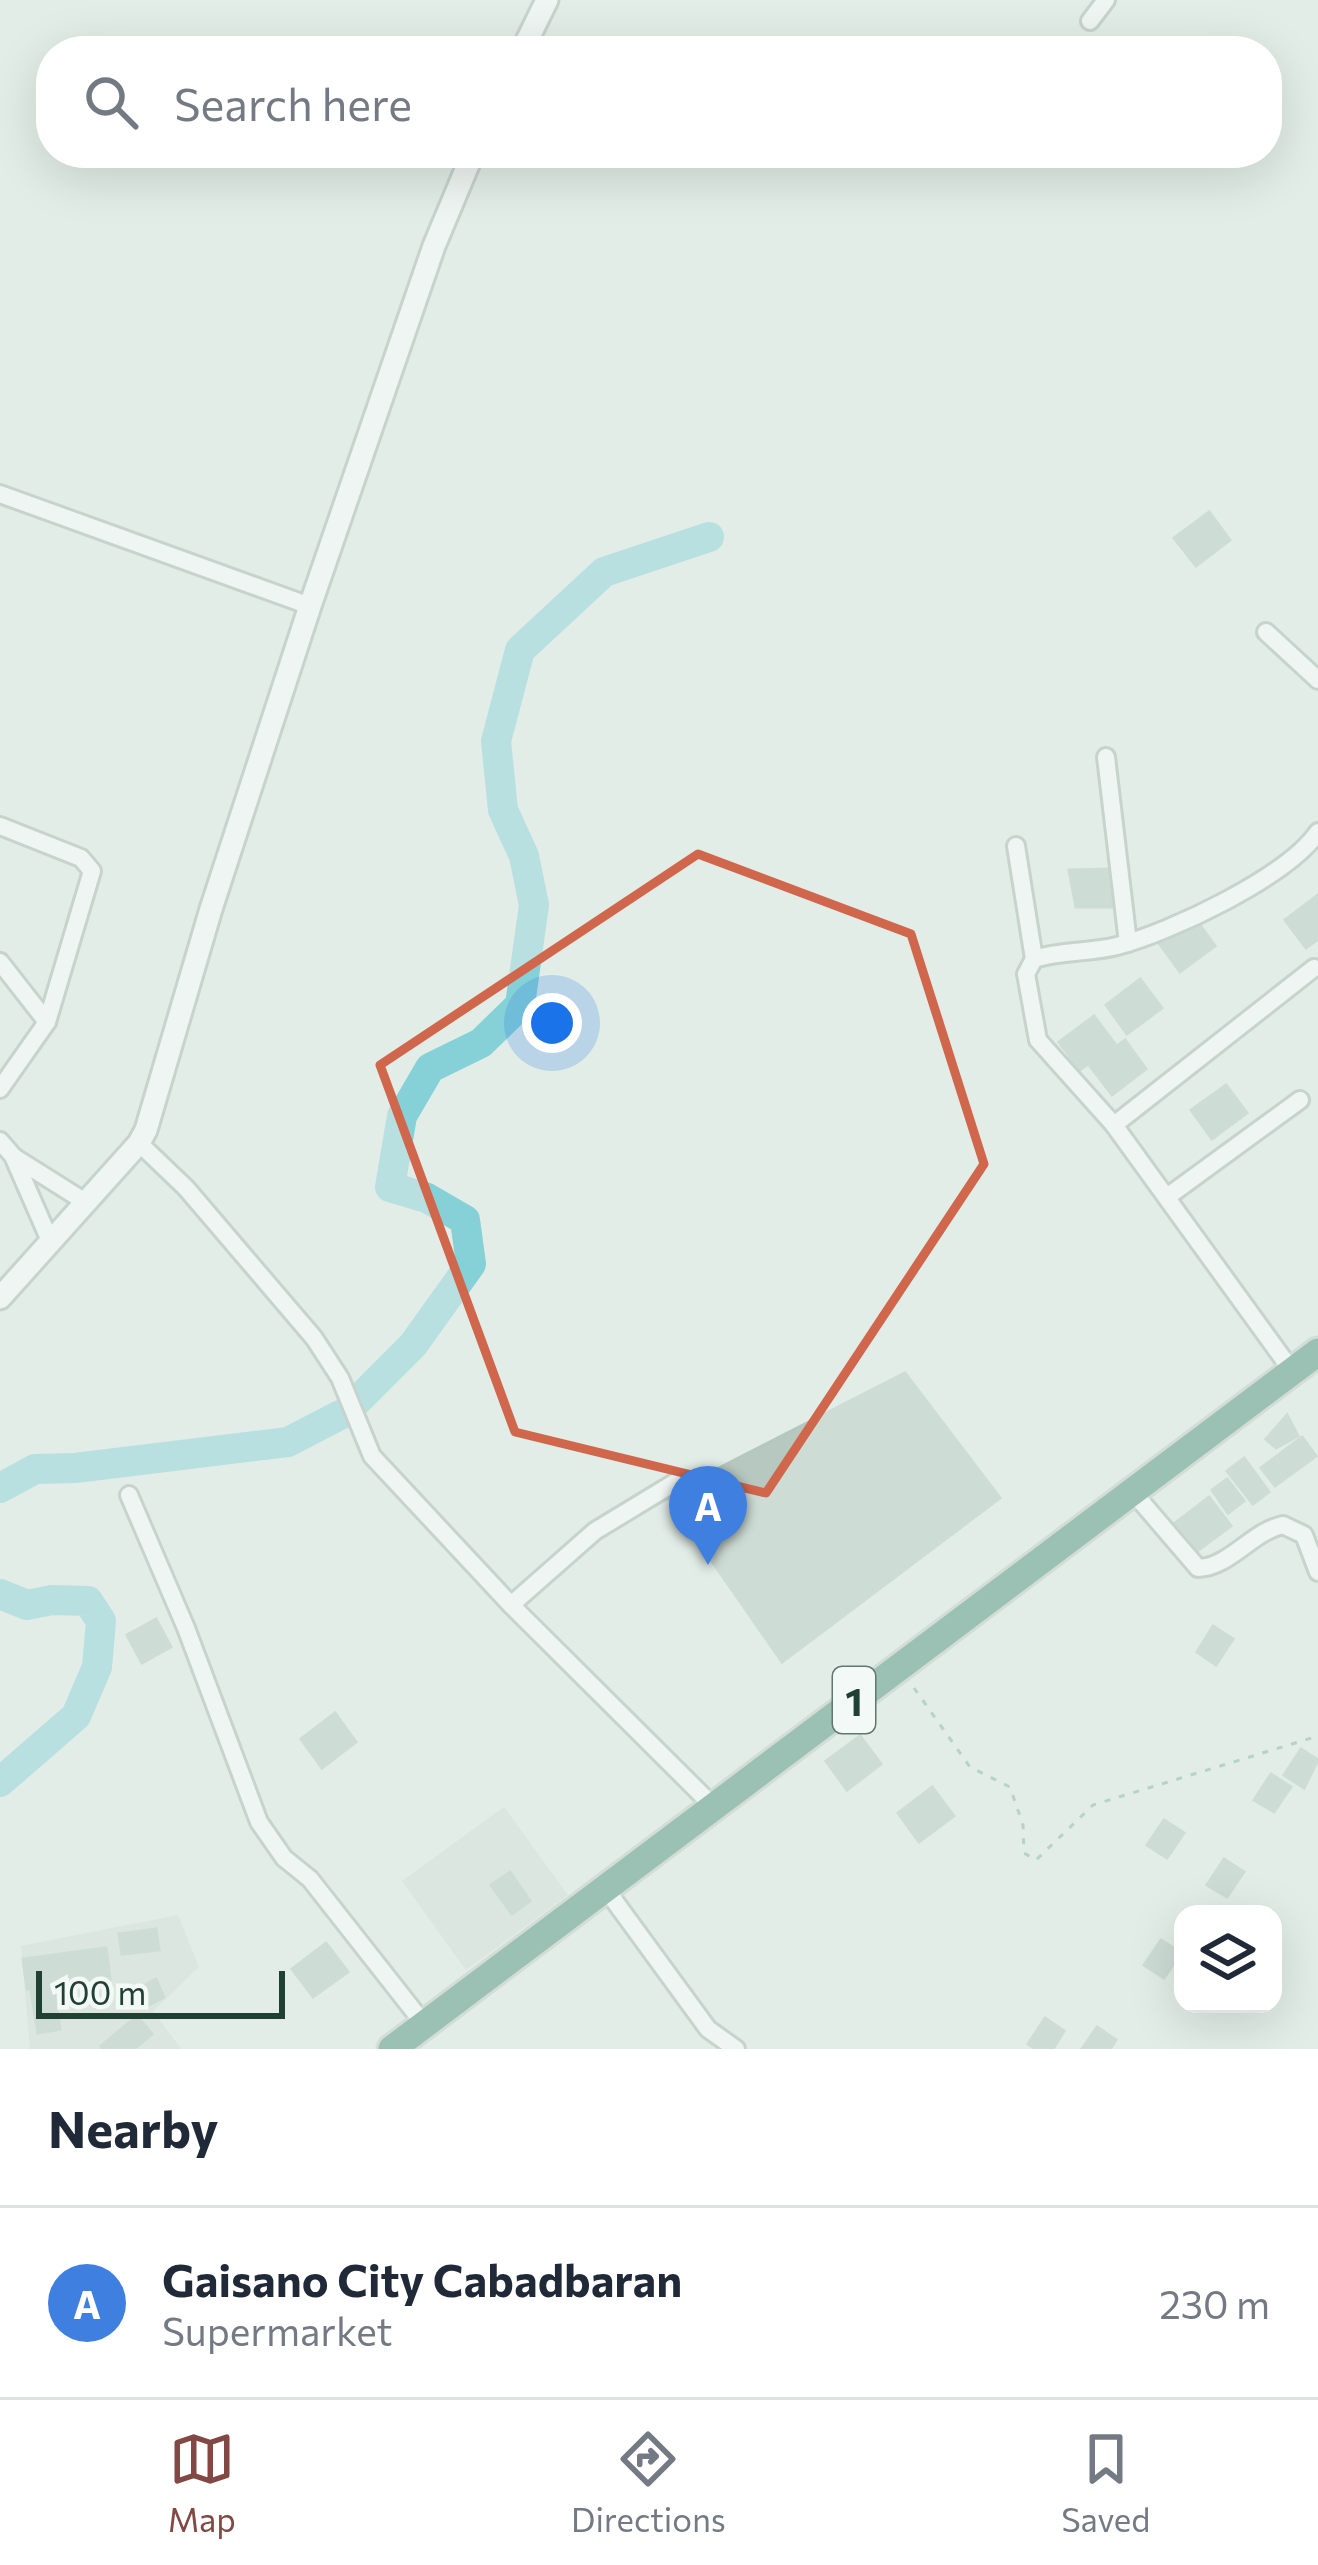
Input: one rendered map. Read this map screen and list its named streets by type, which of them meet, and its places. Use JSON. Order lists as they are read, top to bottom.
{
  "streets": {
    "highway": ["1"]
  },
  "scale_bar": "100 m",
  "page": {
    "search": "Search here",
    "pins": "A",
    "scale": "100 m",
    "heading": "Nearby",
    "list": [
      {
        "mark": "A",
        "name": "Gaisano City Cabadbaran",
        "note": "Supermarket",
        "value": "230 m"
      }
    ],
    "nav": ["Map", "Directions", "Saved"]
  }
}
